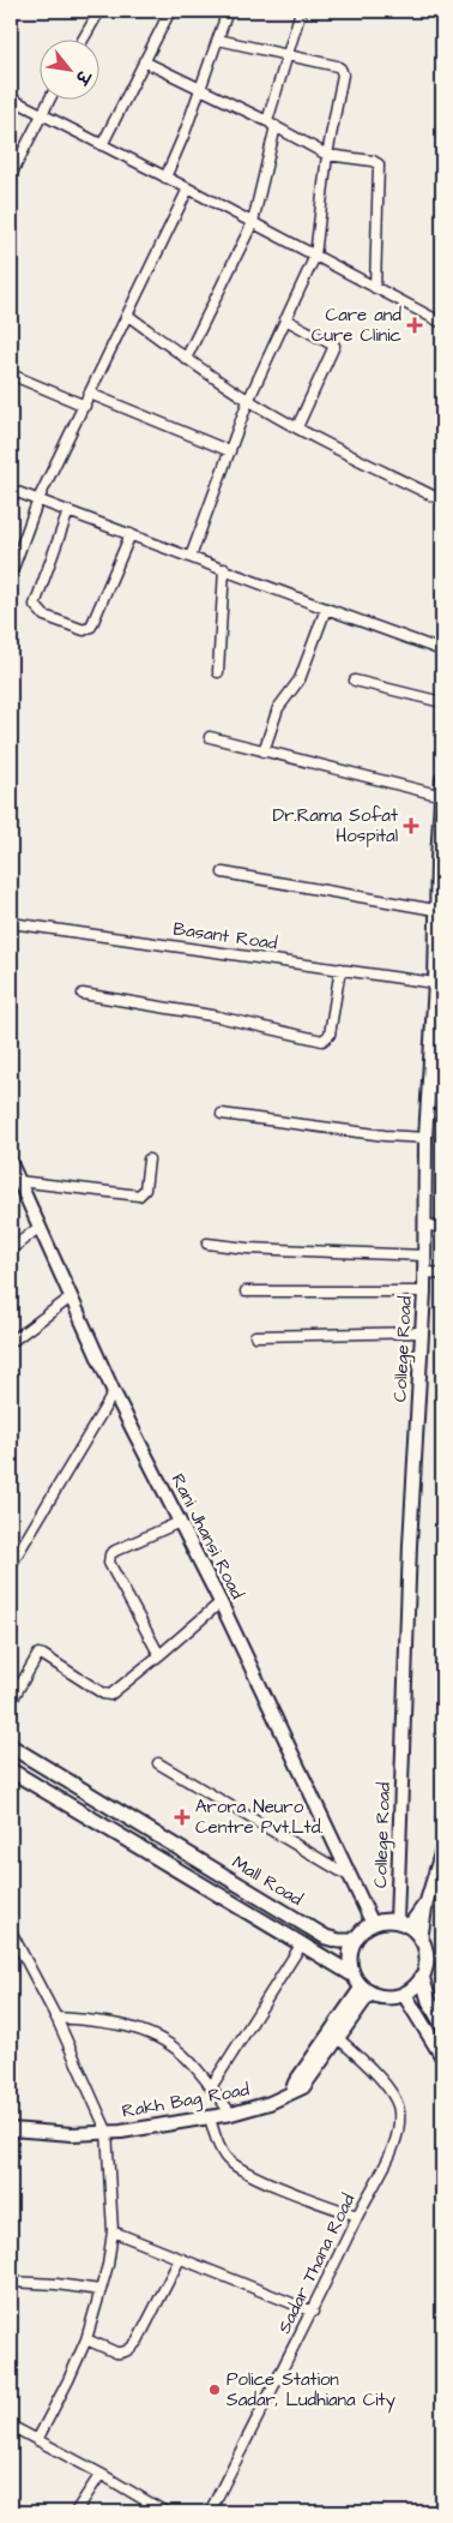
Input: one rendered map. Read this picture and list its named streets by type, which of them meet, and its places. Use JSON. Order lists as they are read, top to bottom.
{
  "streets": {
    "main road": ["Mall Road"],
    "street": [
      "Basant Road",
      "College Road",
      "Rani Jhansi Road",
      "Rakh Bag Road",
      "Sadar Thana Road"
    ]
  },
  "crossings": [
    ["Basant Road", "College Road"],
    ["College Road", "Rani Jhansi Road"],
    ["College Road", "Mall Road"],
    ["College Road", "Rakh Bag Road"],
    ["Rani Jhansi Road", "Mall Road"],
    ["Rani Jhansi Road", "Rakh Bag Road"],
    ["Mall Road", "Rakh Bag Road"],
    ["Rakh Bag Road", "Sadar Thana Road"]
  ],
  "places": {
    "health": ["Care and Cure Clinic", "Dr.Rama Sofat Hospital", "Arora Neuro Centre Pvt.Ltd."],
    "other": ["Police Station Sadar, Ludhiana City"]
  },
  "north": "bottom right"
}
